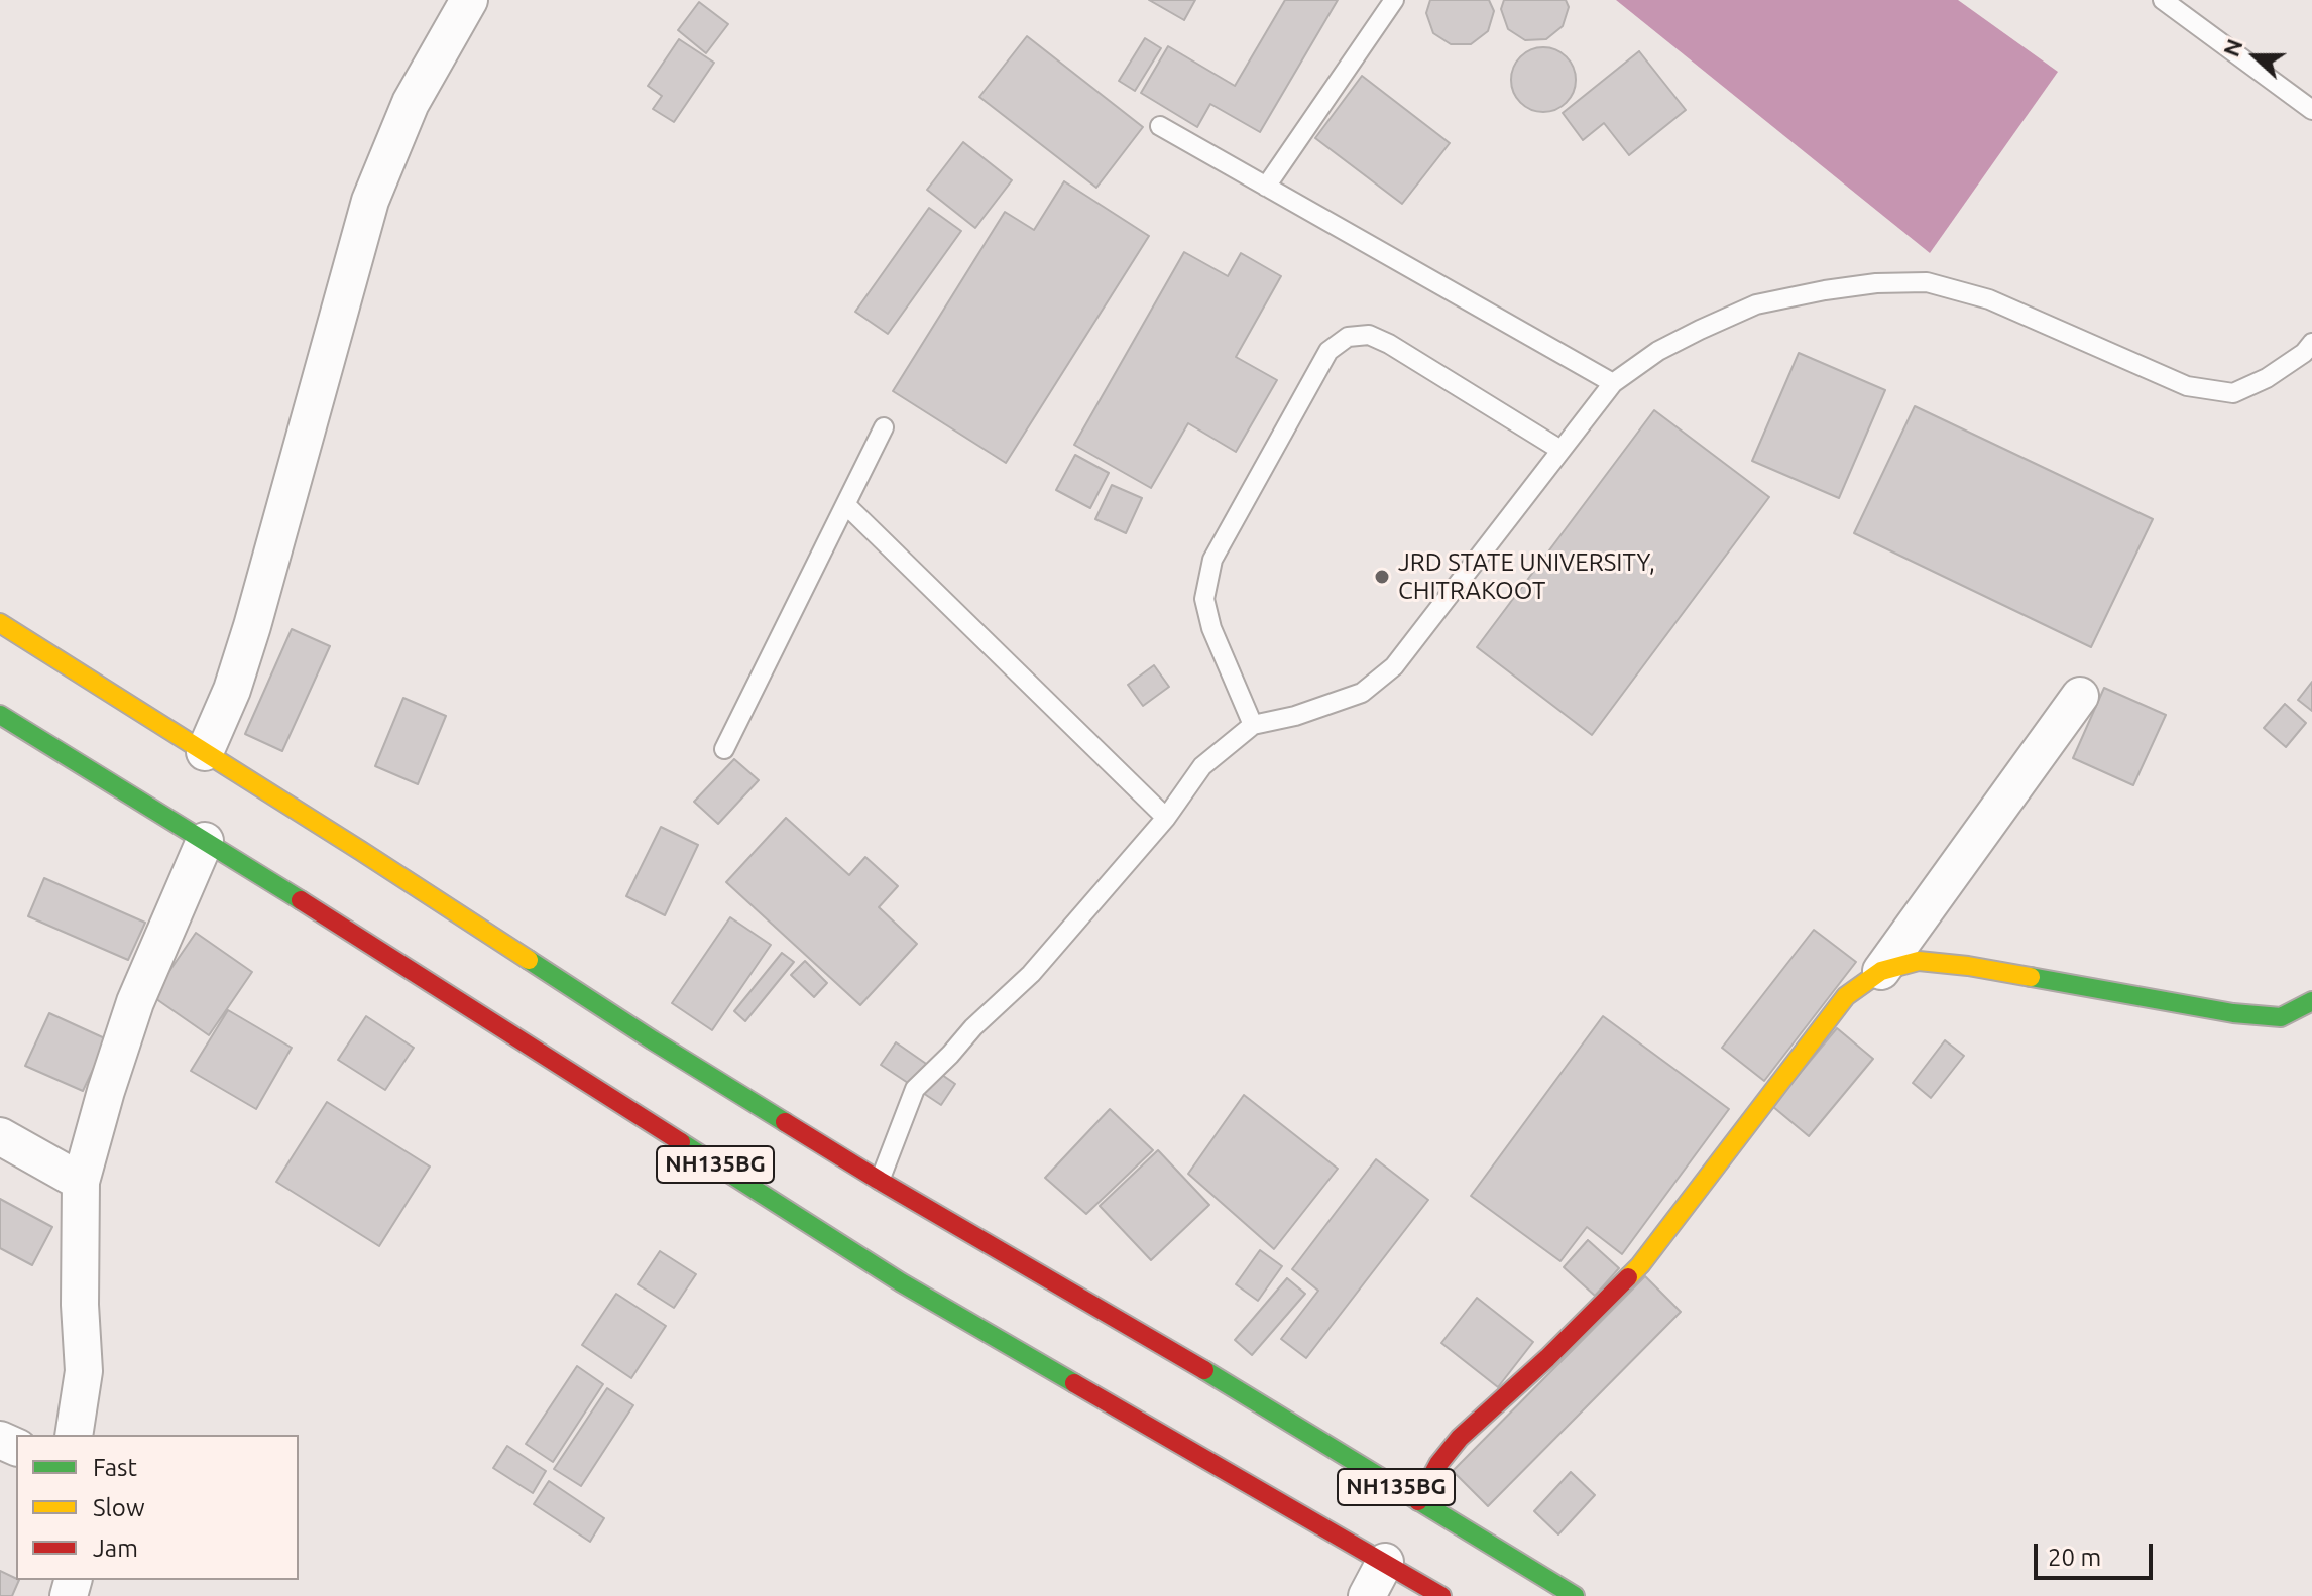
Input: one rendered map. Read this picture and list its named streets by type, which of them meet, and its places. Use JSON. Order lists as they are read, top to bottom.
{
  "streets": {
    "main road": ["NH135BG"]
  },
  "places": ["JRD STATE UNIVERSITY, CHITRAKOOT"],
  "legend": ["Fast", "Slow", "Jam"],
  "scale_bar": "20 m",
  "north": "left"
}
